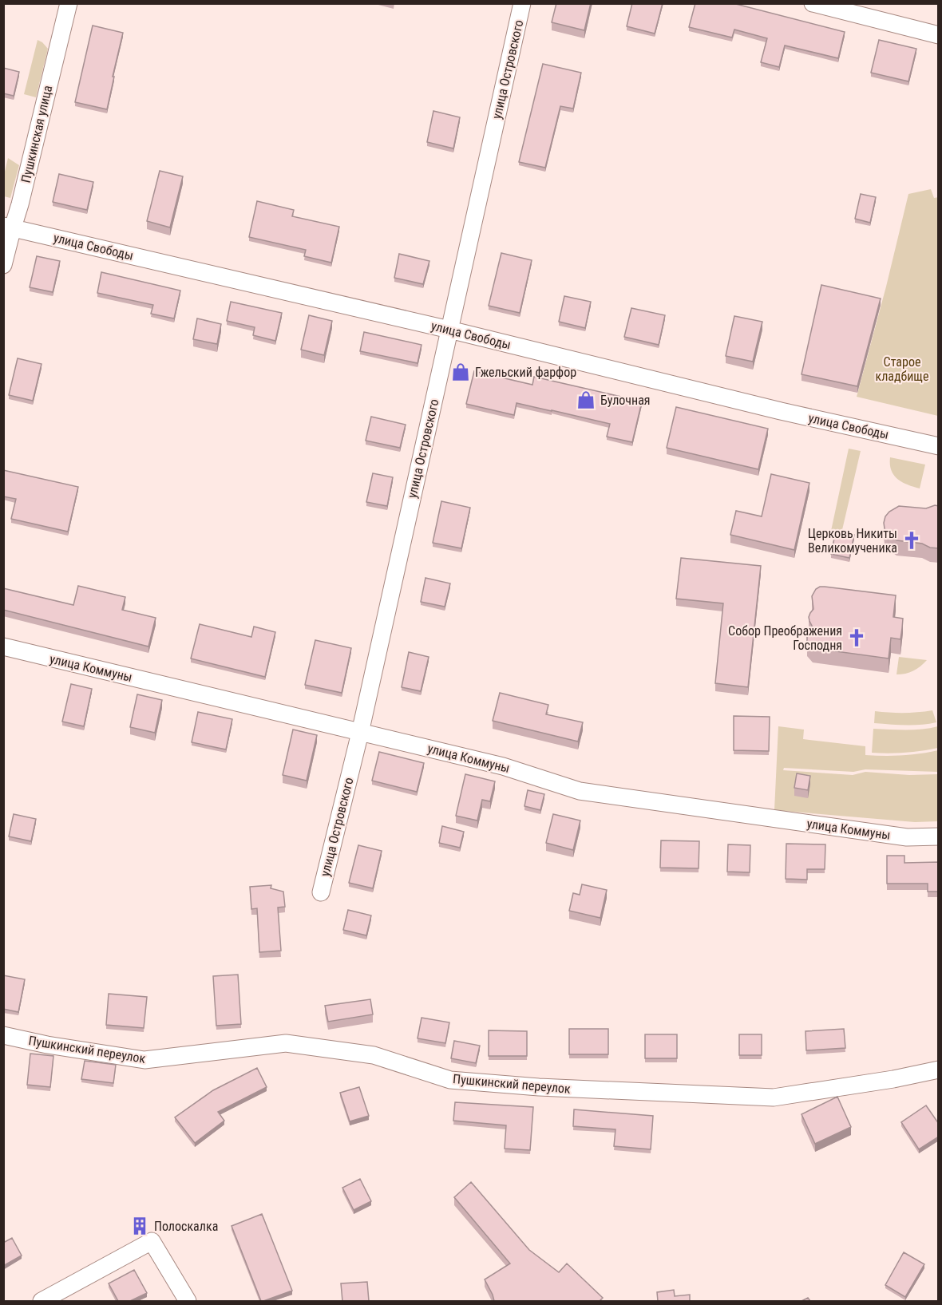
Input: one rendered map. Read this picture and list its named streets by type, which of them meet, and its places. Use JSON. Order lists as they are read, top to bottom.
{
  "streets": {
    "street": [
      "улица Островского",
      "Пушкинская улица",
      "улица Свободы",
      "улица Коммуны",
      "Пушкинский переулок"
    ]
  },
  "crossings": [
    ["улица Островского", "улица Свободы"],
    ["улица Островского", "улица Коммуны"],
    ["Пушкинская улица", "улица Свободы"]
  ],
  "parks": ["Старое кладбище"],
  "places": {
    "shop": ["Гжельский фарфор", "Булочная"],
    "church": ["Церковь Никиты Великомученика", "Собор Преображения Господня"],
    "building": ["Полоскалка"]
  }
}
